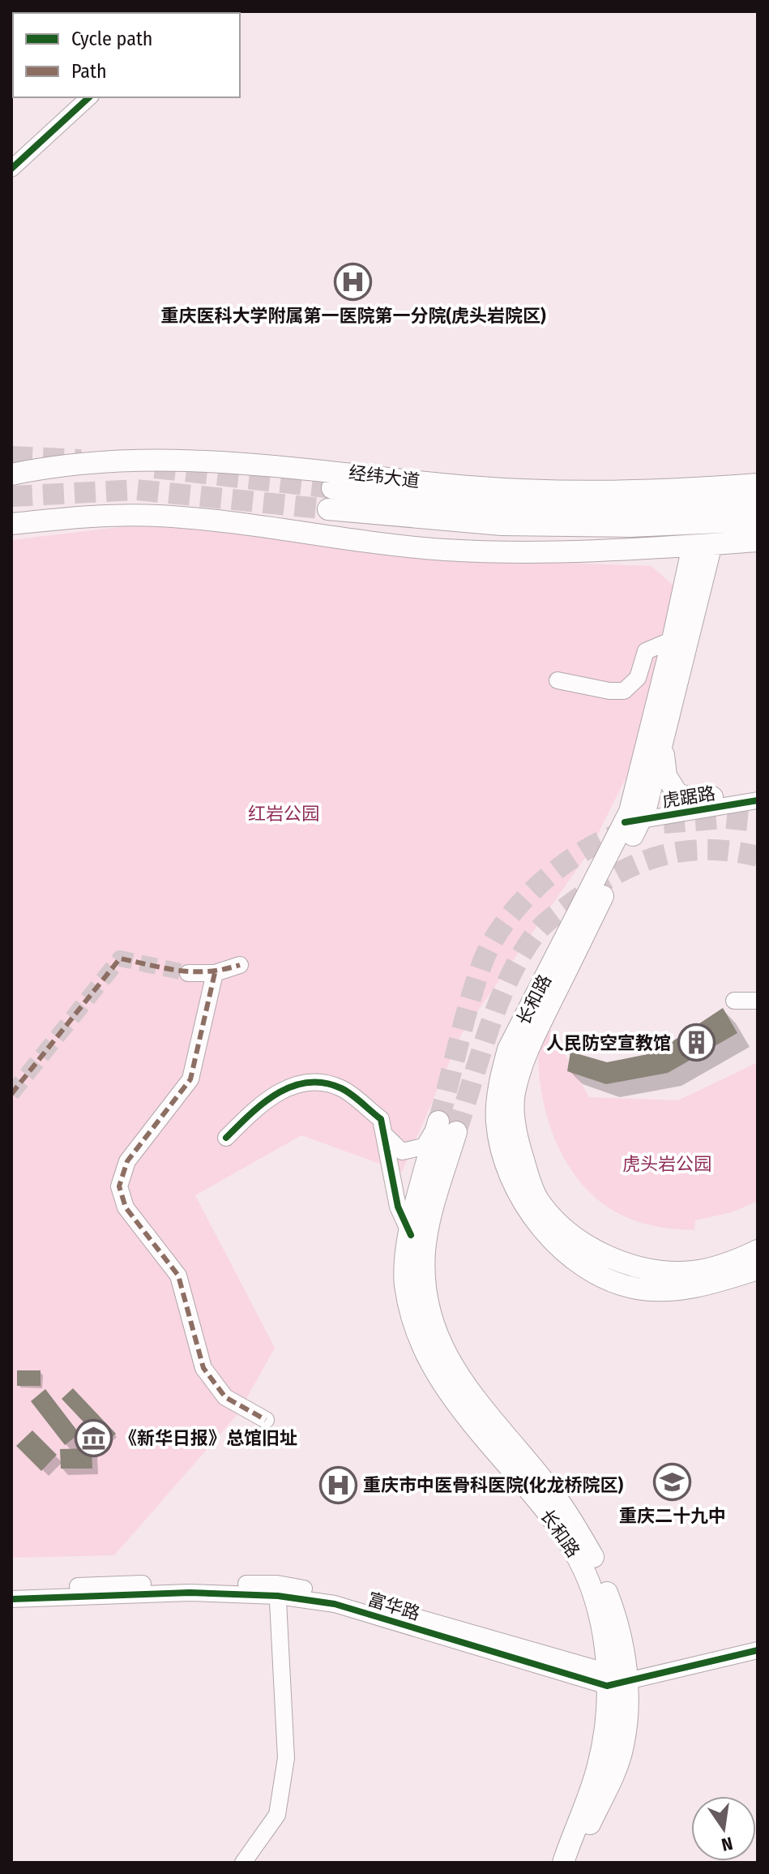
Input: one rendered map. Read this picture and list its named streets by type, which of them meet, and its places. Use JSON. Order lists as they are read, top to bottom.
{
  "streets": {
    "main road": ["经纬大道", "长和路"],
    "street": ["虎踞路", "富华路"]
  },
  "crossings": [
    ["虎踞路", "长和路"],
    ["长和路", "富华路"]
  ],
  "parks": ["红岩公园", "虎头岩公园"],
  "places": {
    "hospital": ["重庆医科大学附属第一医院第一分院(虎头岩院区)", "重庆市中医骨科医院(化龙桥院区)"],
    "building": ["人民防空宣教馆"],
    "museum": ["《新华日报》总馆旧址"],
    "school or university": ["重庆二十九中"]
  },
  "legend": ["Cycle path", "Path"],
  "north": "bottom"
}
